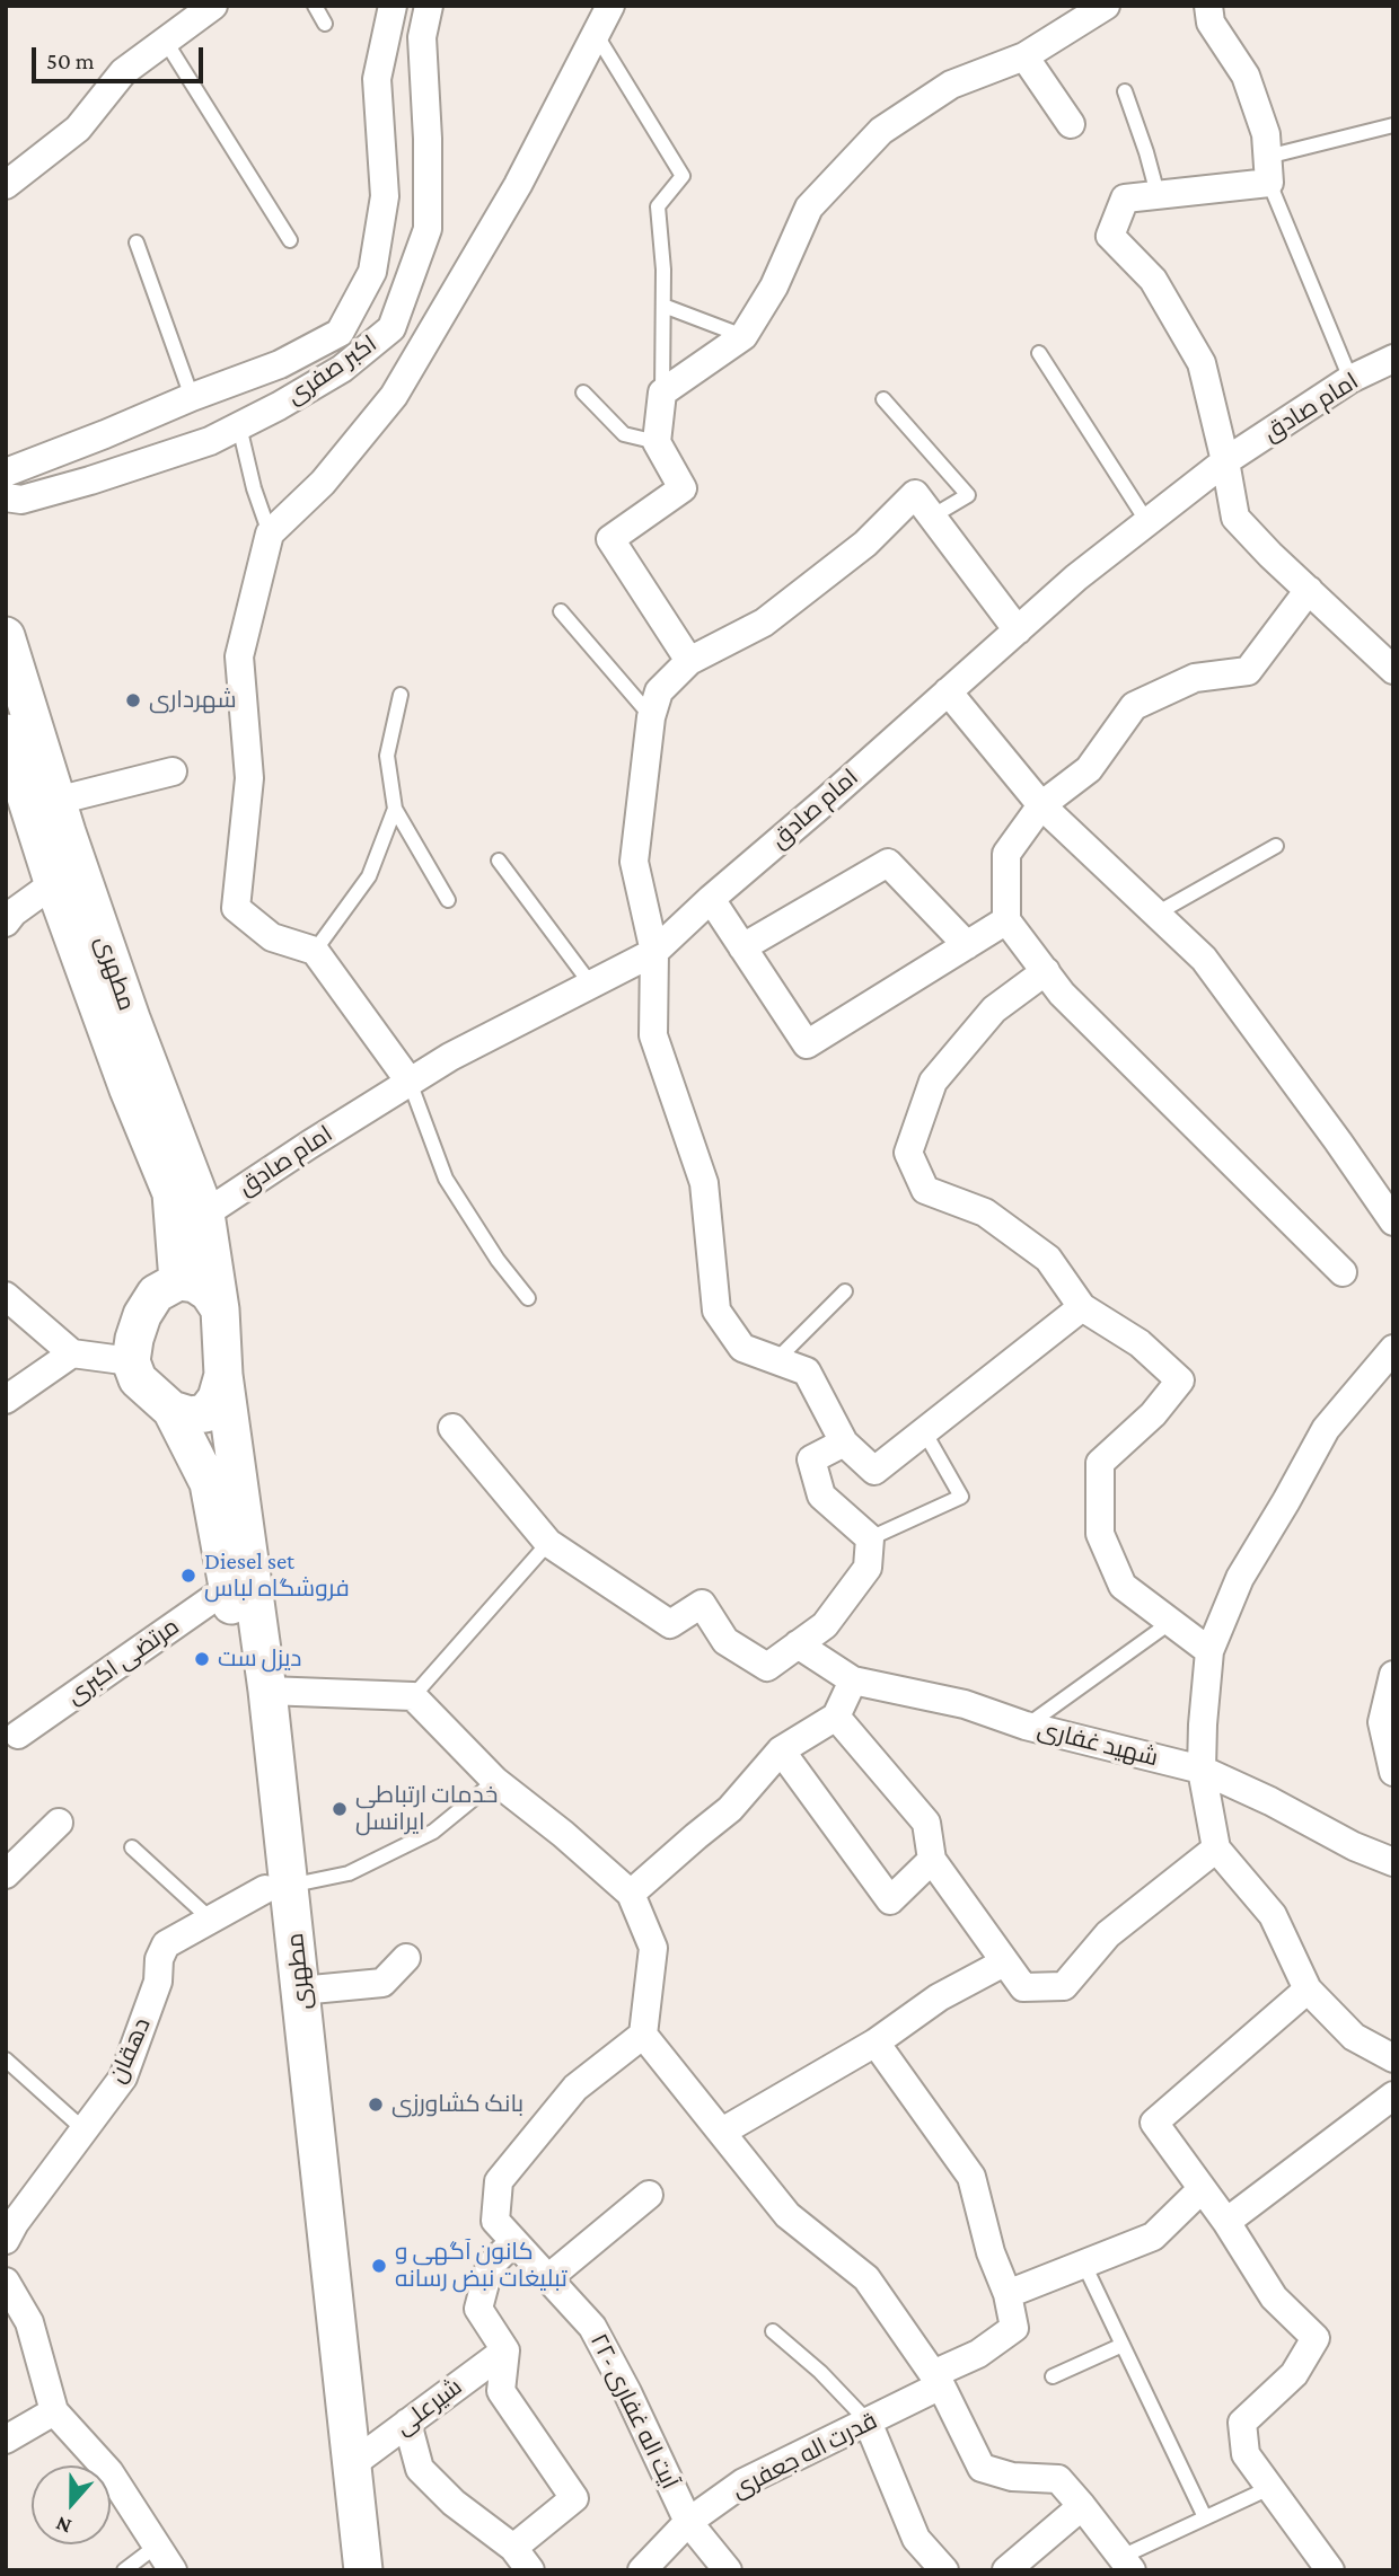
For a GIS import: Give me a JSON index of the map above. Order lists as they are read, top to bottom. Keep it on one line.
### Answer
{"streets":{"main road":["مطهری"],"street":["اکبر صفری","امام صادق","مرتضی اکبری","شهید غفاری","دهقان","شیرعلی","۲۲- آیت اله غفاری","قدرت اله جعفری"]},"crossings":[["امام صادق","مطهری"],["مطهری","مرتضی اکبری"],["مطهری","دهقان"],["مطهری","شیرعلی"],["۲۲- آیت اله غفاری","قدرت اله جعفری"]],"places":["شهرداری","Diesel set فروشگاه لباس","دیزل ست","خدمات ارتباطی ایرانسل","بانک کشاورزی","کانون آگهی و تبلیغات نبض رسانه"],"scale_bar":"50 m","north":"bottom"}
